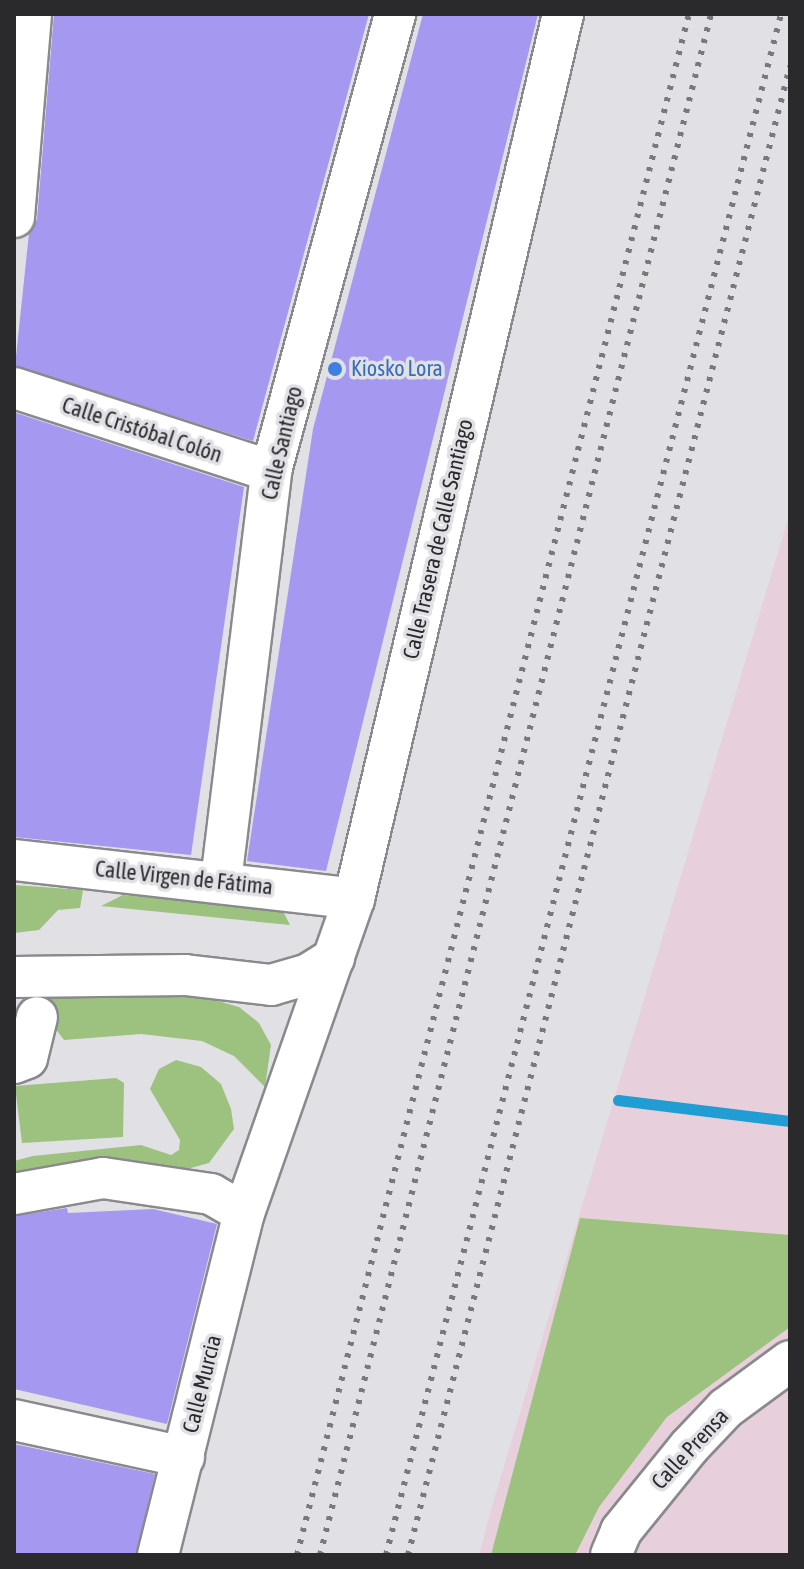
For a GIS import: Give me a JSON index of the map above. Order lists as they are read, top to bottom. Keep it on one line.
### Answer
{"streets":{"street":["Calle Cristóbal Colón","Calle Santiago","Calle Trasera de Calle Santiago","Calle Virgen de Fátima","Calle Murcia","Calle Prensa"]},"crossings":[["Calle Cristóbal Colón","Calle Santiago"],["Calle Santiago","Calle Virgen de Fátima"],["Calle Trasera de Calle Santiago","Calle Virgen de Fátima"],["Calle Trasera de Calle Santiago","Calle Murcia"]],"places":["Kiosko Lora"]}
